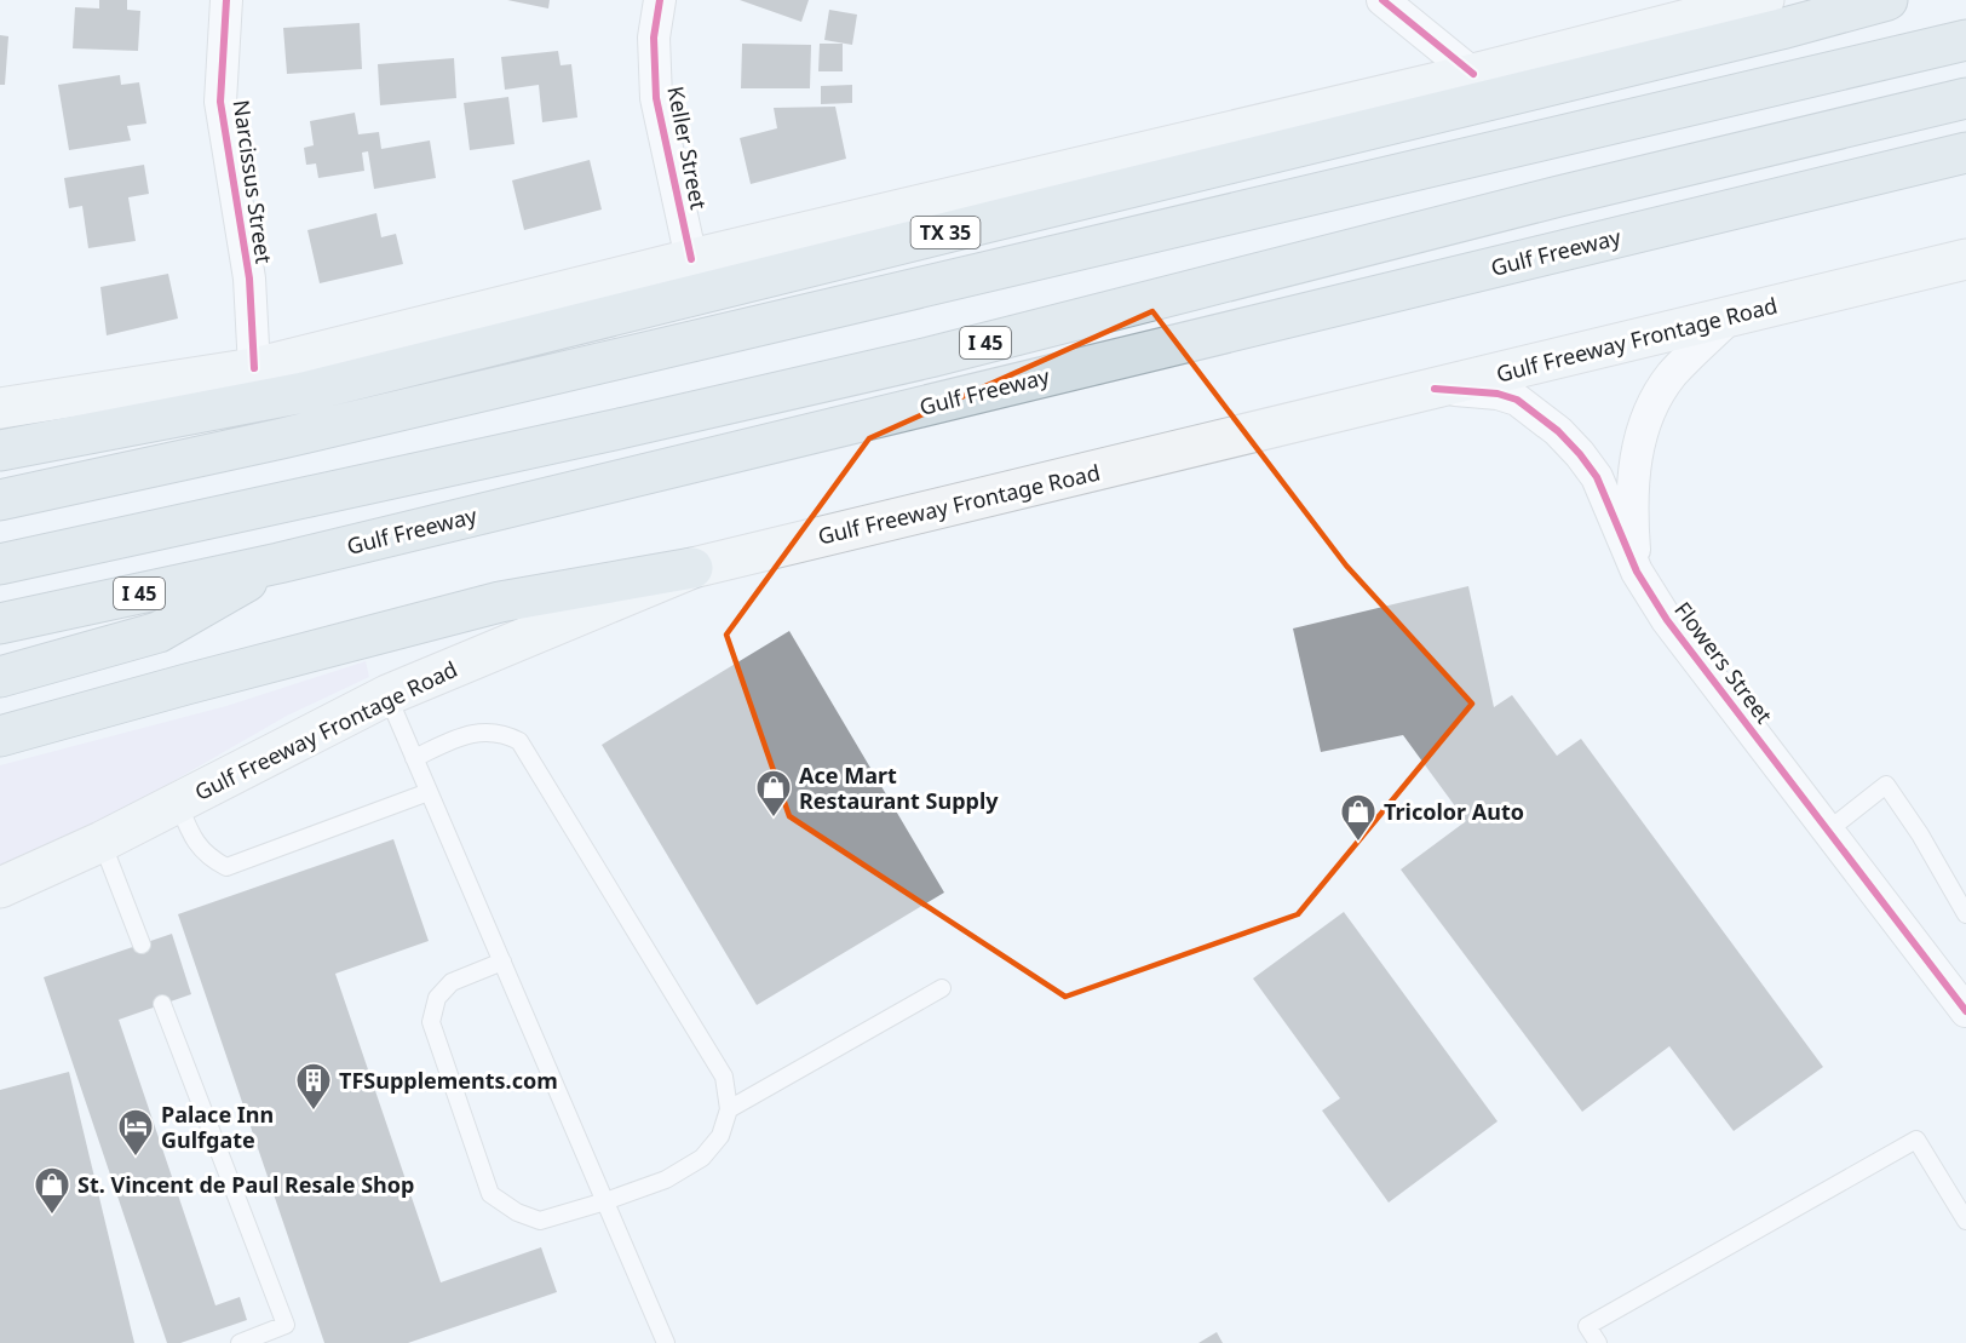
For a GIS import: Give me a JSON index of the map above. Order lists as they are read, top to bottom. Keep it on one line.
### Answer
{"streets":{"highway":["TX 35","Gulf Freeway","I 45"],"main road":["Gulf Freeway Frontage Road"],"street":["Keller Street","Narcissus Street","Flowers Street"]},"crossings":[["Gulf Freeway Frontage Road","Flowers Street"]],"places":{"shop":["Ace Mart Restaurant Supply","Tricolor Auto","St. Vincent de Paul Resale Shop"],"building":["TFSupplements.com"],"hotel":["Palace Inn Gulfgate"]}}
